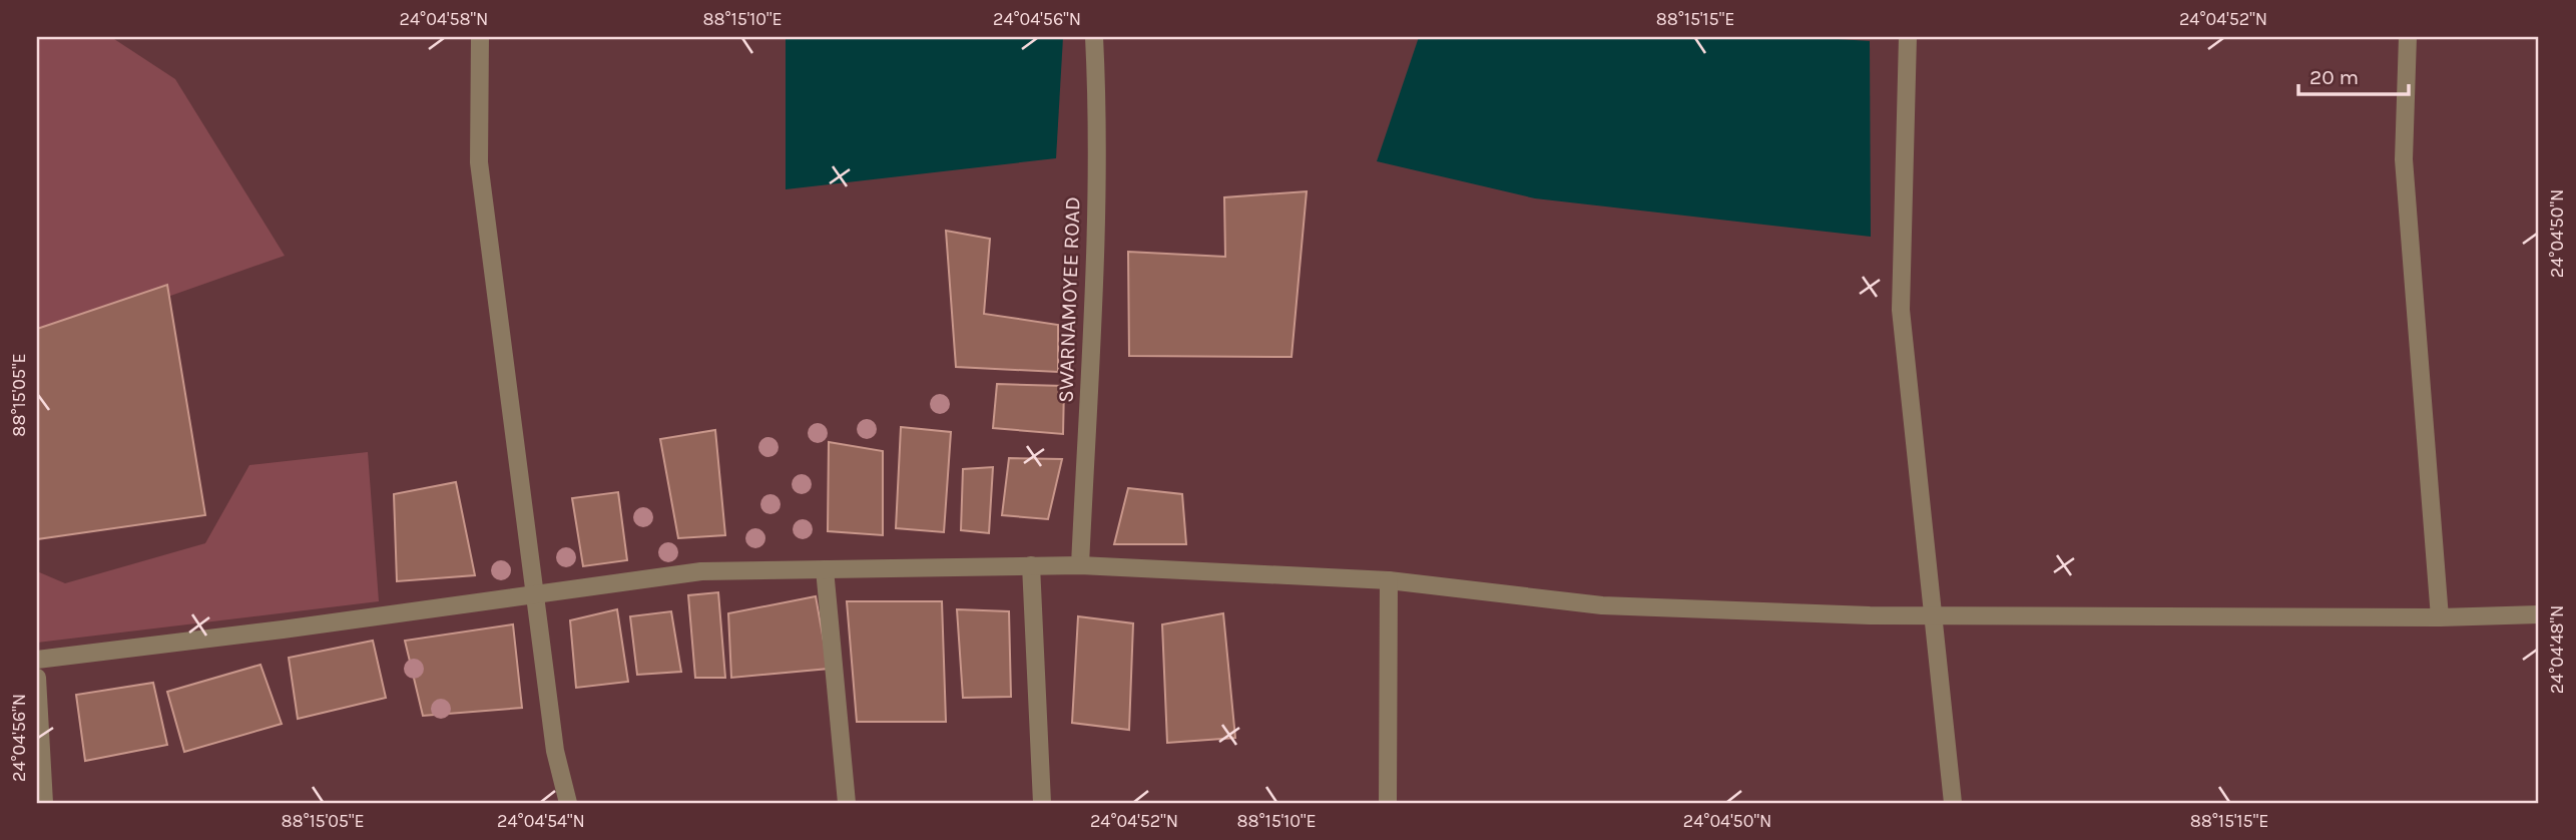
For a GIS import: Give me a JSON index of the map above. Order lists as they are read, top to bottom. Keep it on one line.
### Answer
{"streets":{"street":["SWARNAMOYEE ROAD"]},"scale_bar":"20 m","coordinates":["24°04'58\"N","88°15'10\"E","24°04'56\"N","88°15'15\"E","24°04'52\"N","24°04'50\"N","88°15'05\"E","24°04'48\"N","24°04'54\"N"]}
